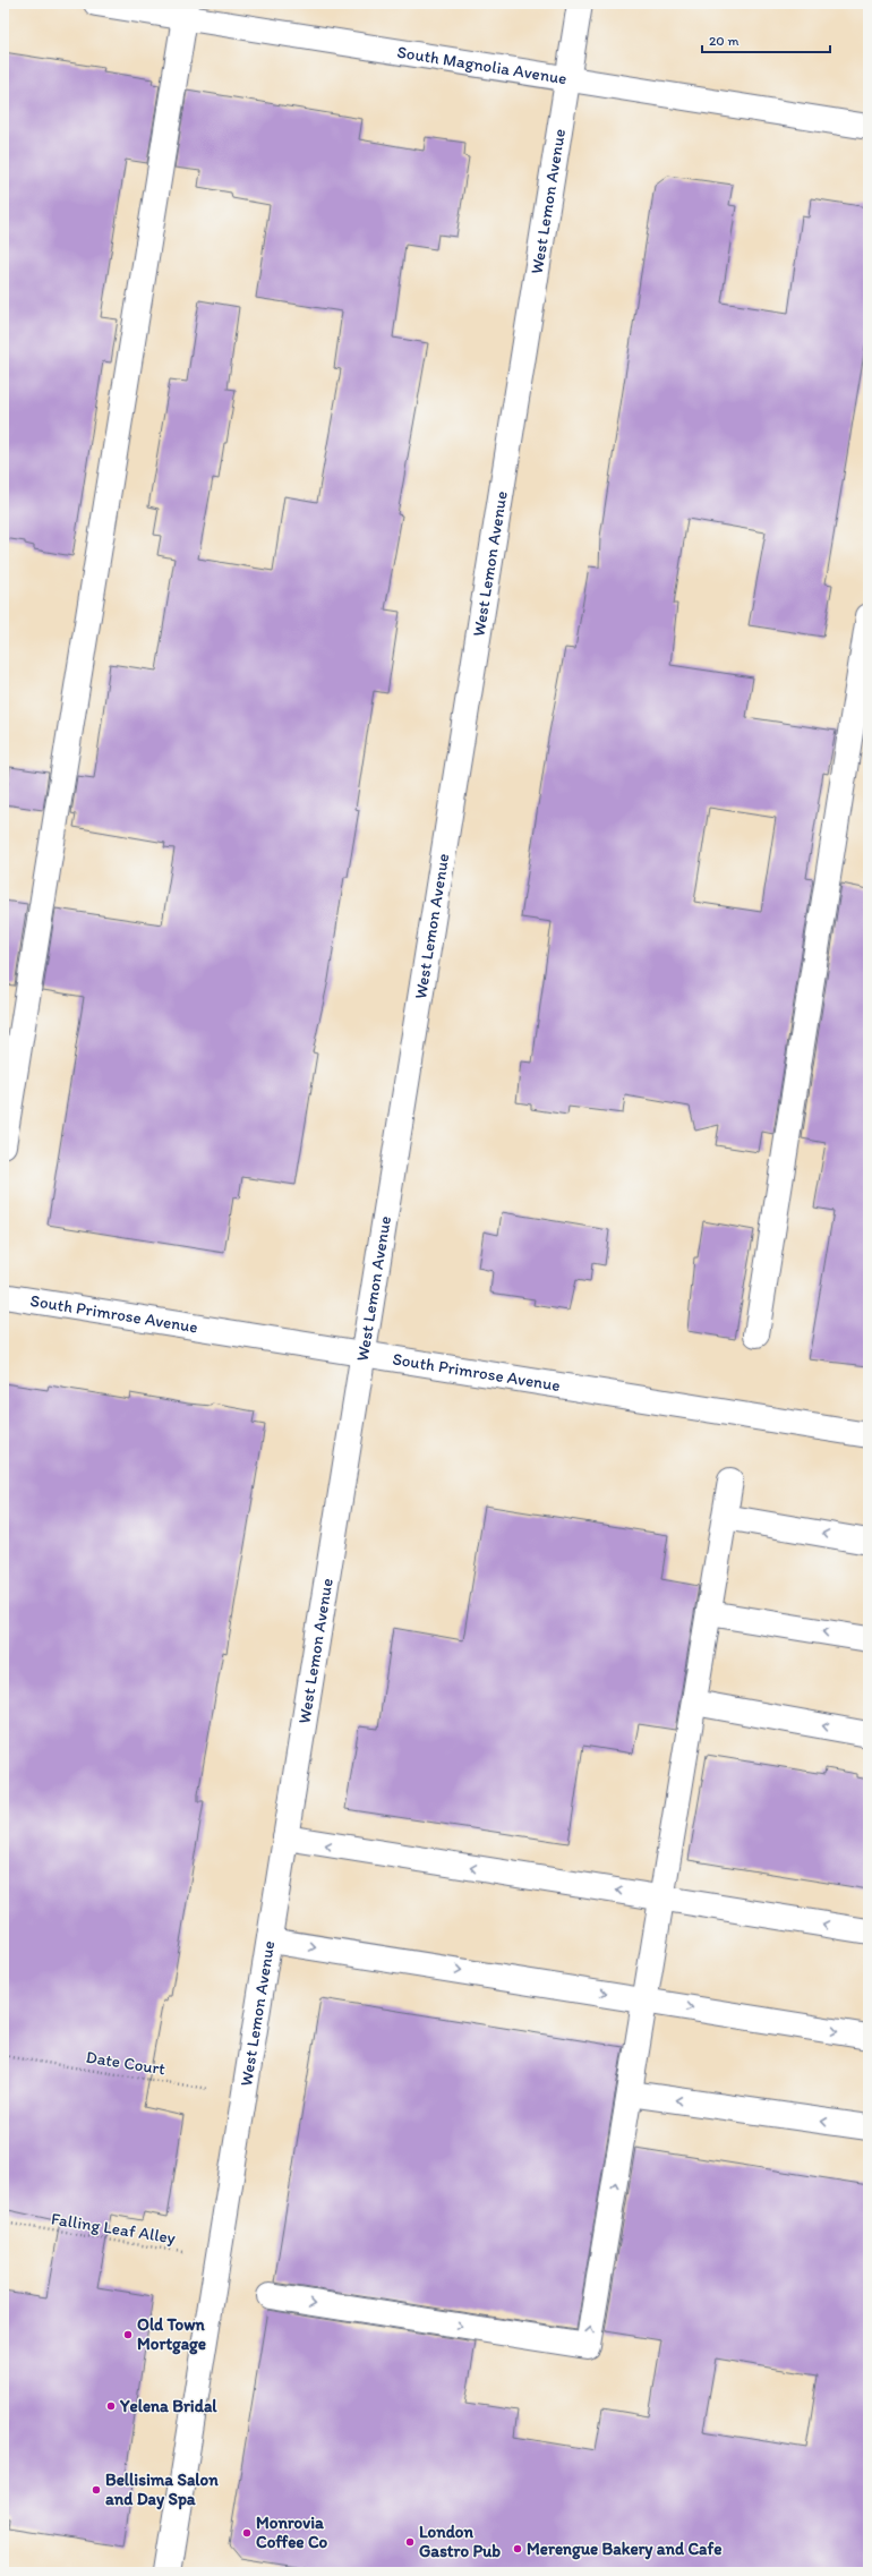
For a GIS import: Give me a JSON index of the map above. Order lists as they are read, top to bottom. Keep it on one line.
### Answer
{"streets":{"street":["South Magnolia Avenue","West Lemon Avenue","South Primrose Avenue"],"path":["Date Court","Falling Leaf Alley"]},"crossings":[["South Magnolia Avenue","West Lemon Avenue"],["West Lemon Avenue","South Primrose Avenue"],["West Lemon Avenue","Date Court"],["West Lemon Avenue","Falling Leaf Alley"]],"places":["Old Town Mortgage","Yelena Bridal","Bellisima Salon and Day Spa","Monrovia Coffee Co","London Gastro Pub","Merengue Bakery and Cafe"],"scale_bar":"20 m"}
